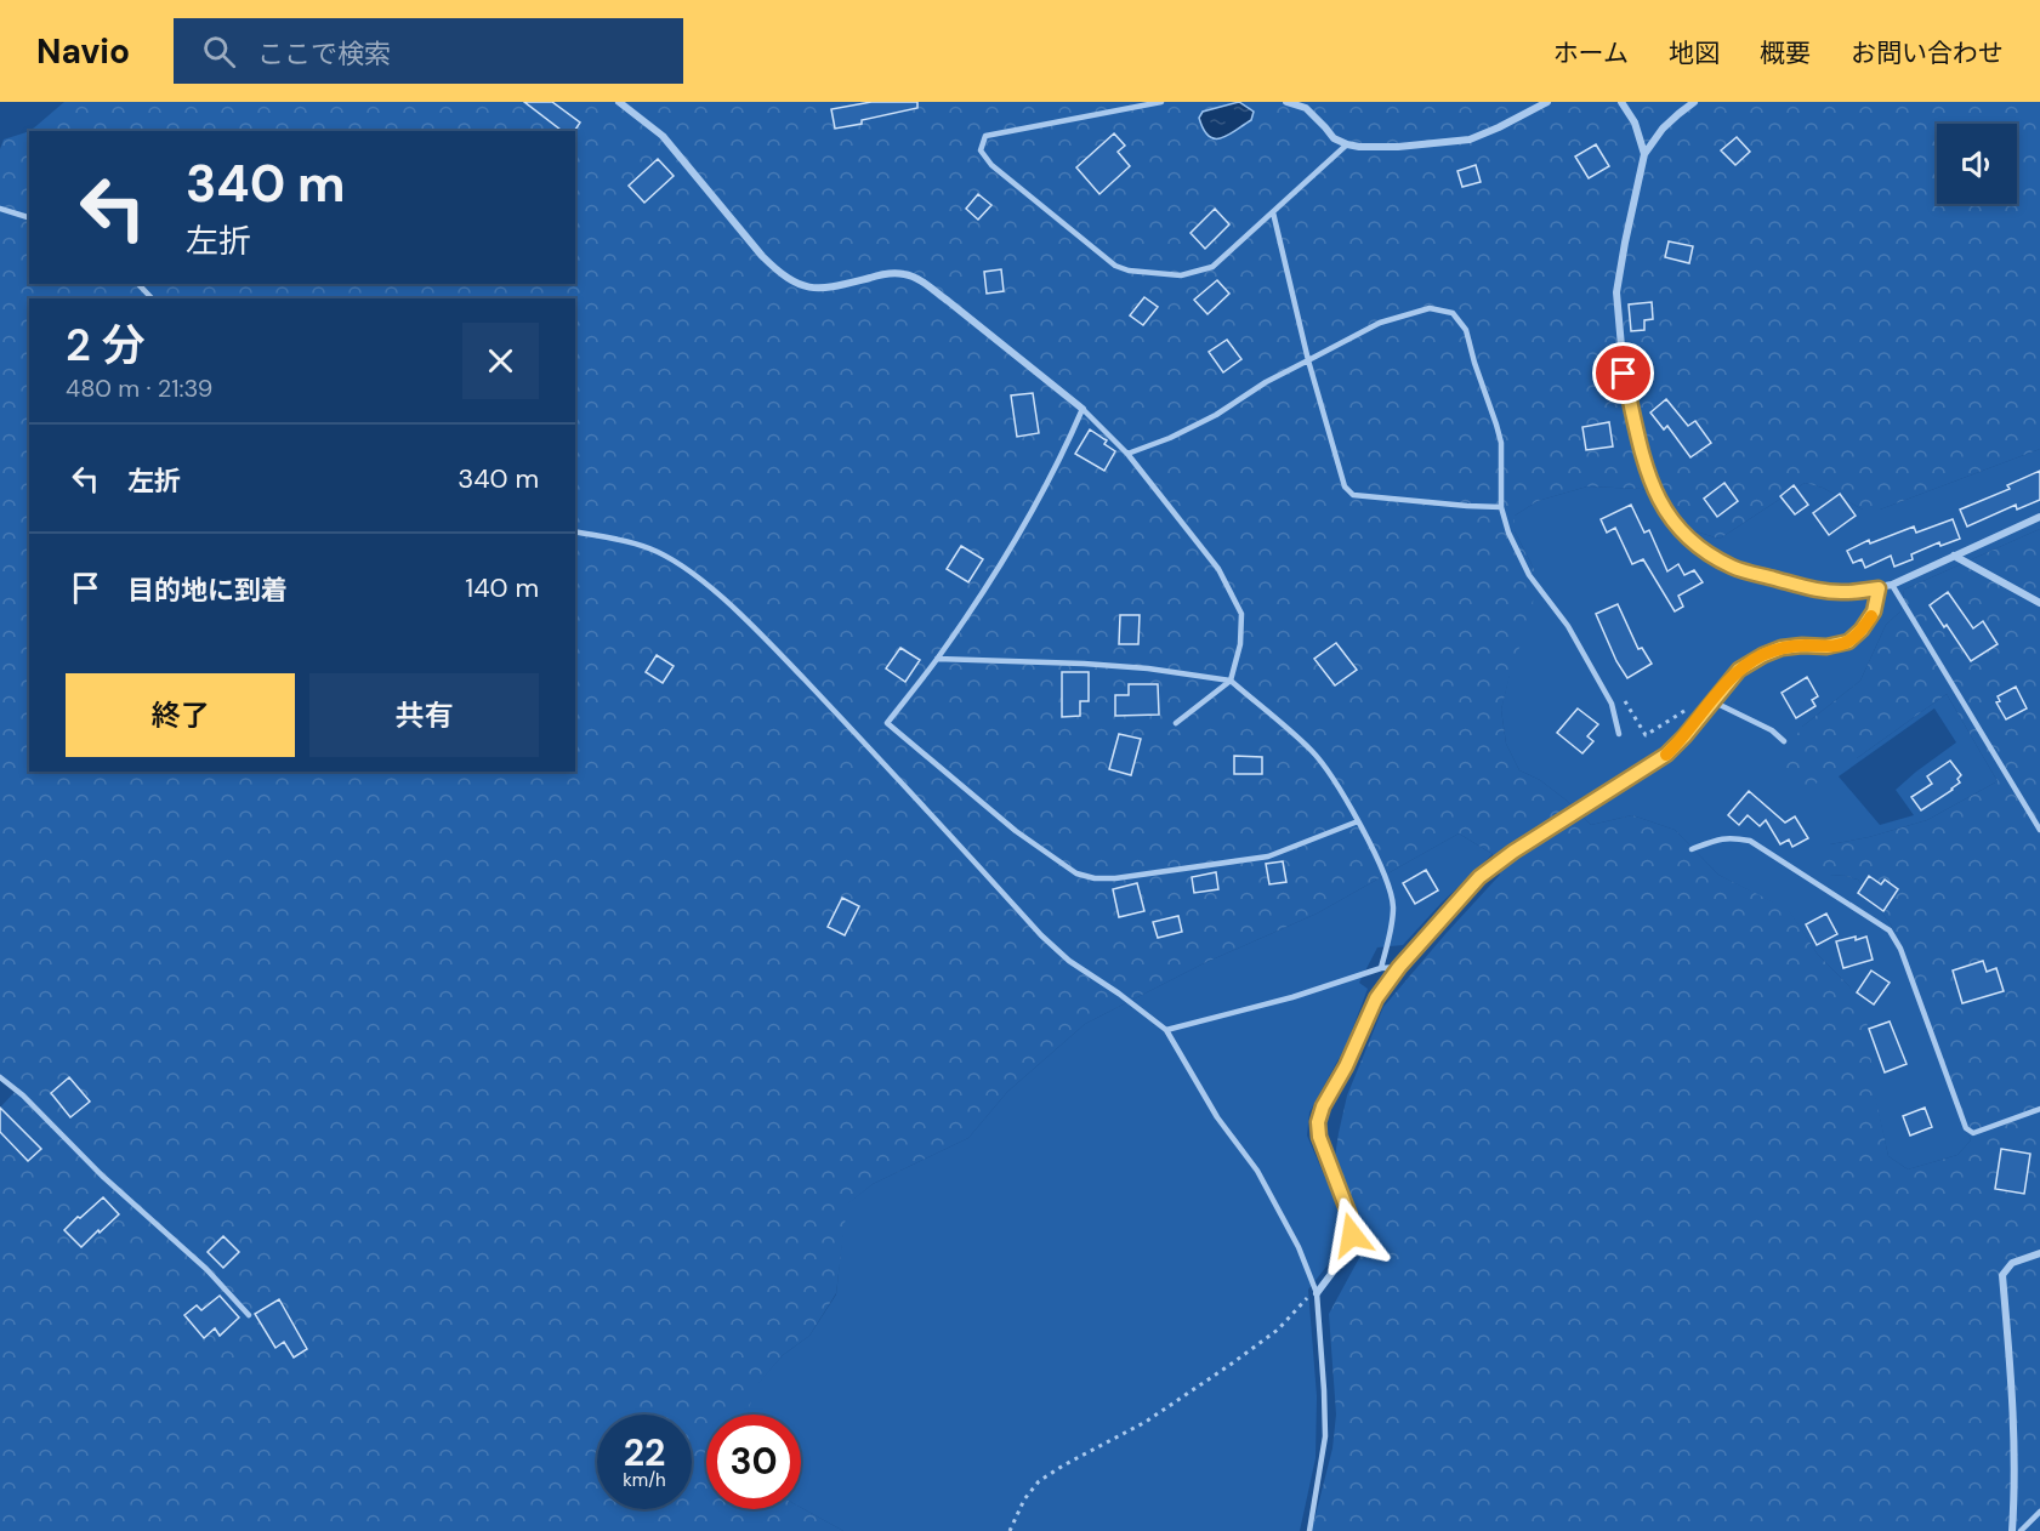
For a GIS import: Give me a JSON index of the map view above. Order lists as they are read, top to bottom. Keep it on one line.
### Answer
{"page":{"header":"Navio","search":"ここで検索","nav":["ホーム","地図","概要","お問い合わせ"],"turn":["340 m","左折"],"heading":["2 分","480 m · 21:39"],"list":[{"name":"左折","value":"340 m"},{"name":"目的地に到着","value":"140 m"}],"buttons":["終了","共有"],"speed":"22 km/h","limit":"30"}}
